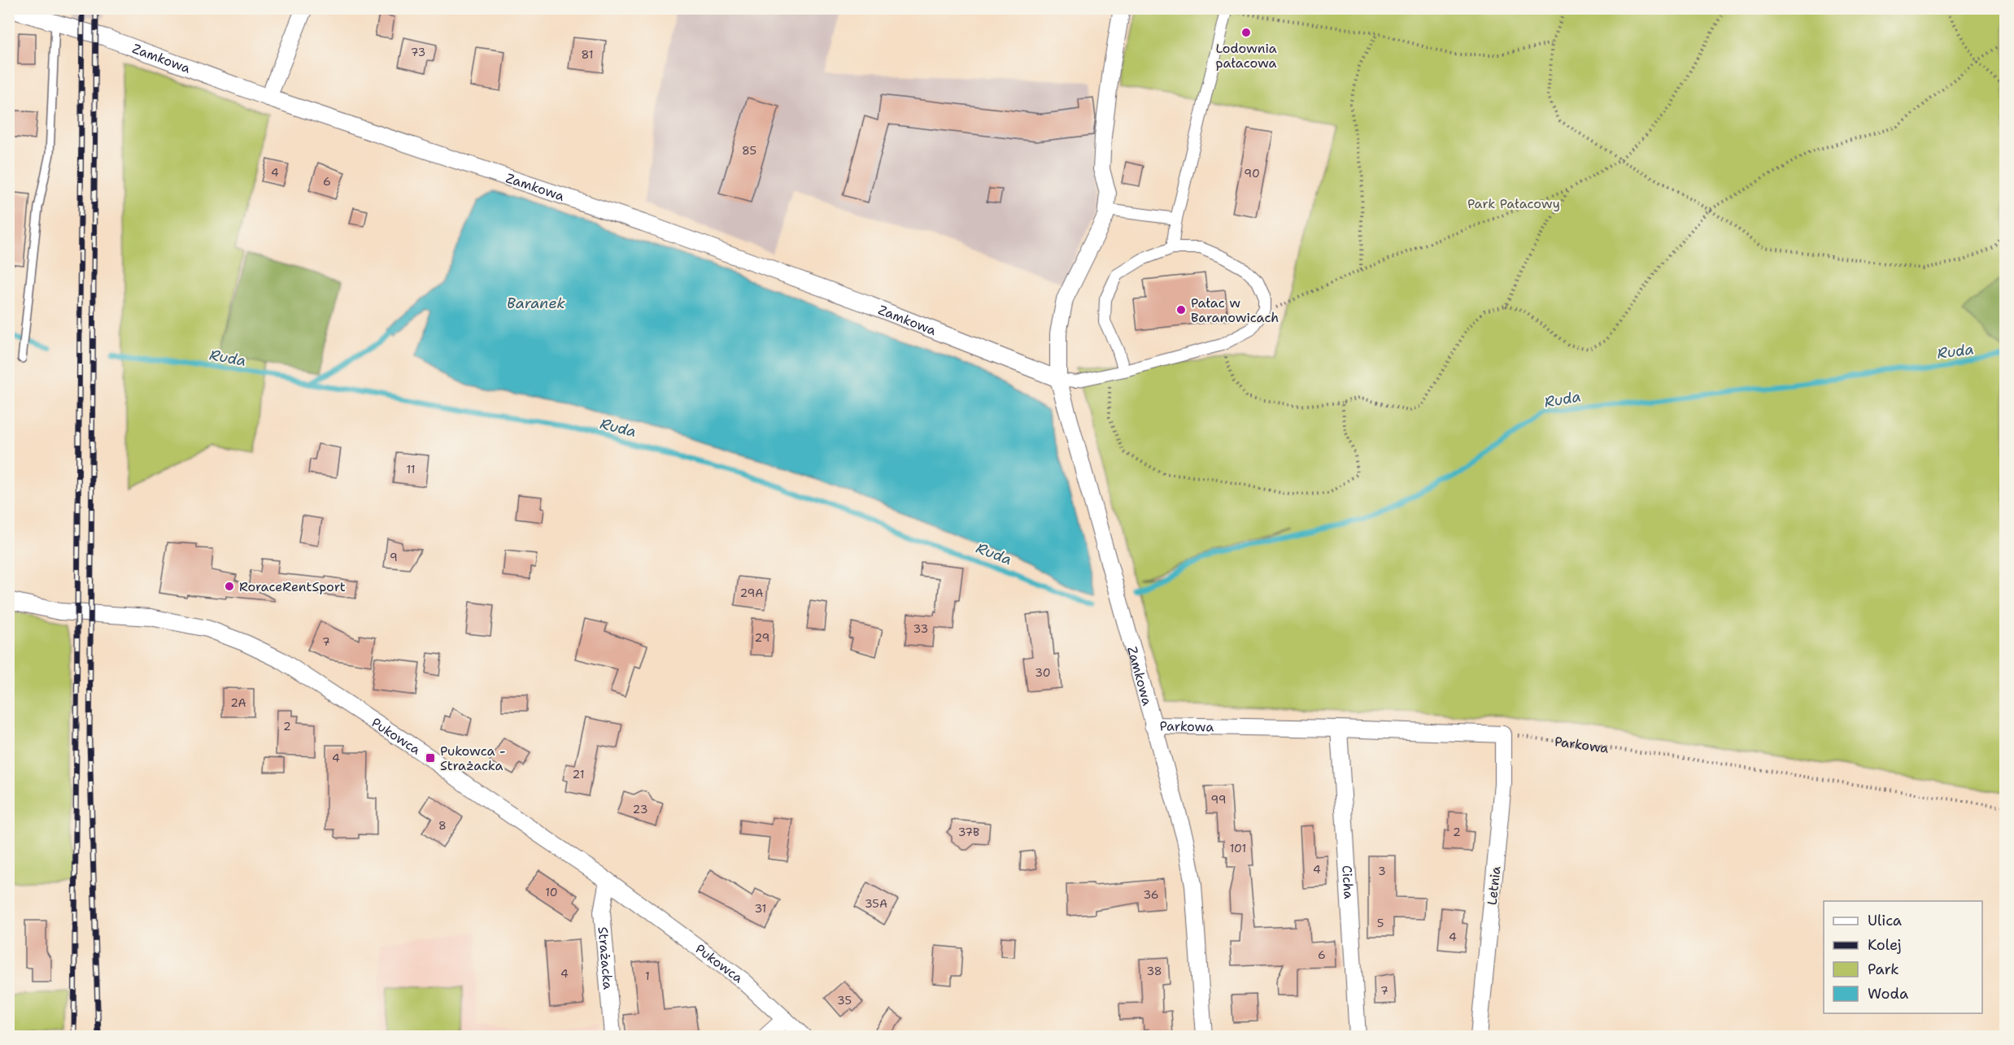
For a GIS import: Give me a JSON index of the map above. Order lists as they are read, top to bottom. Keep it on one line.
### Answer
{"streets":{"street":["Zamkowa","Parkowa","Pukowca","Cicha","Letnia","Strażacka"]},"crossings":[["Zamkowa","Parkowa"],["Parkowa","Cicha"],["Parkowa","Letnia"],["Pukowca","Strażacka"]],"water":["Baranek","Ruda"],"parks":["Park Pałacowy"],"places":{"other":["Lodownia pałacowa","Pałac w Baranowicach","RoraceRentSport"],"transit":["Pukowca - Strażacka"]},"house_numbers":["73","81","85","4","90","6","11","9","29A","33","29","7","30","2A","2","4","21","99","23","8","37B","2","101","4","3","10","36","35A","31","5","4","6","38","4","1","7","35"],"legend":["Ulica","Kolej","Park","Woda"]}
